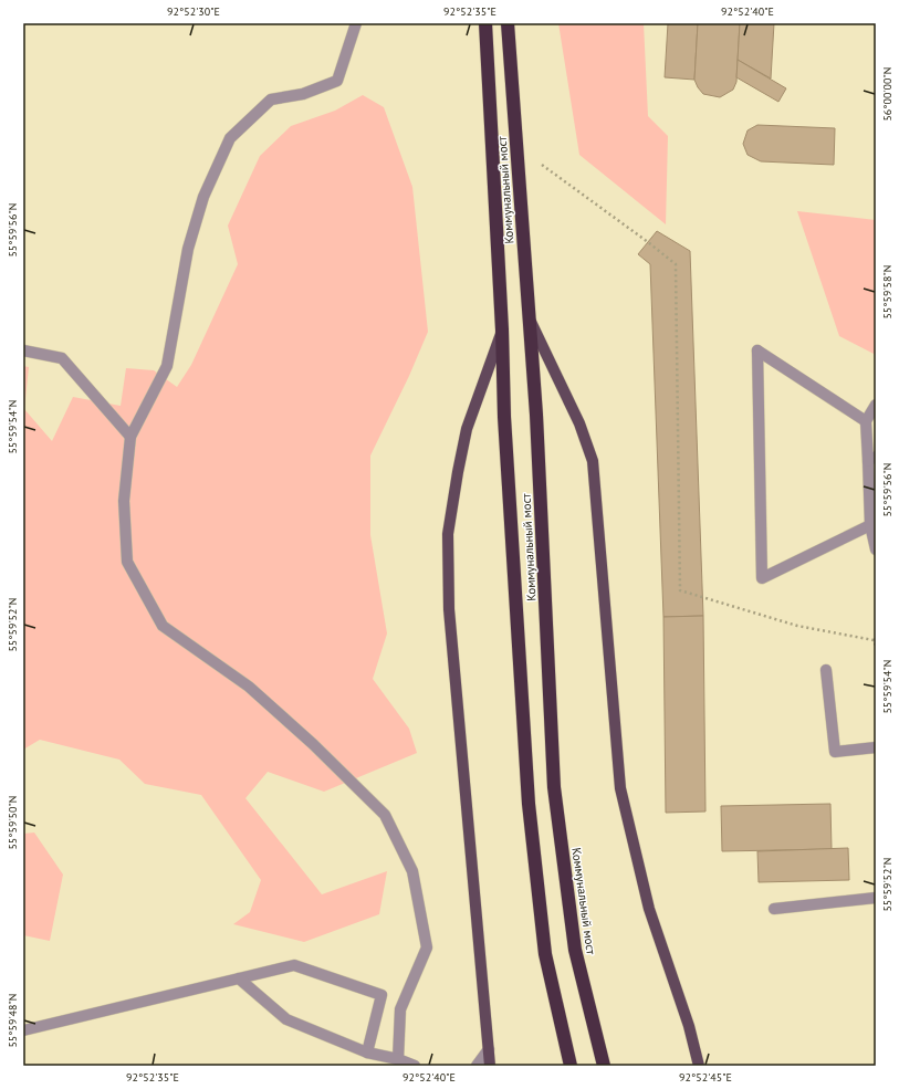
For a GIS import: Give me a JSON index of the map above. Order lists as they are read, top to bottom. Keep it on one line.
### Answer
{"streets":{"highway":["Коммунальный мост"]},"coordinates":["92°52'30\"E","92°52'35\"E","92°52'40\"E","56°00'00\"N","55°59'56\"N","55°59'58\"N","55°59'54\"N","55°59'52\"N","55°59'50\"N","55°59'48\"N","92°52'45\"E"]}
